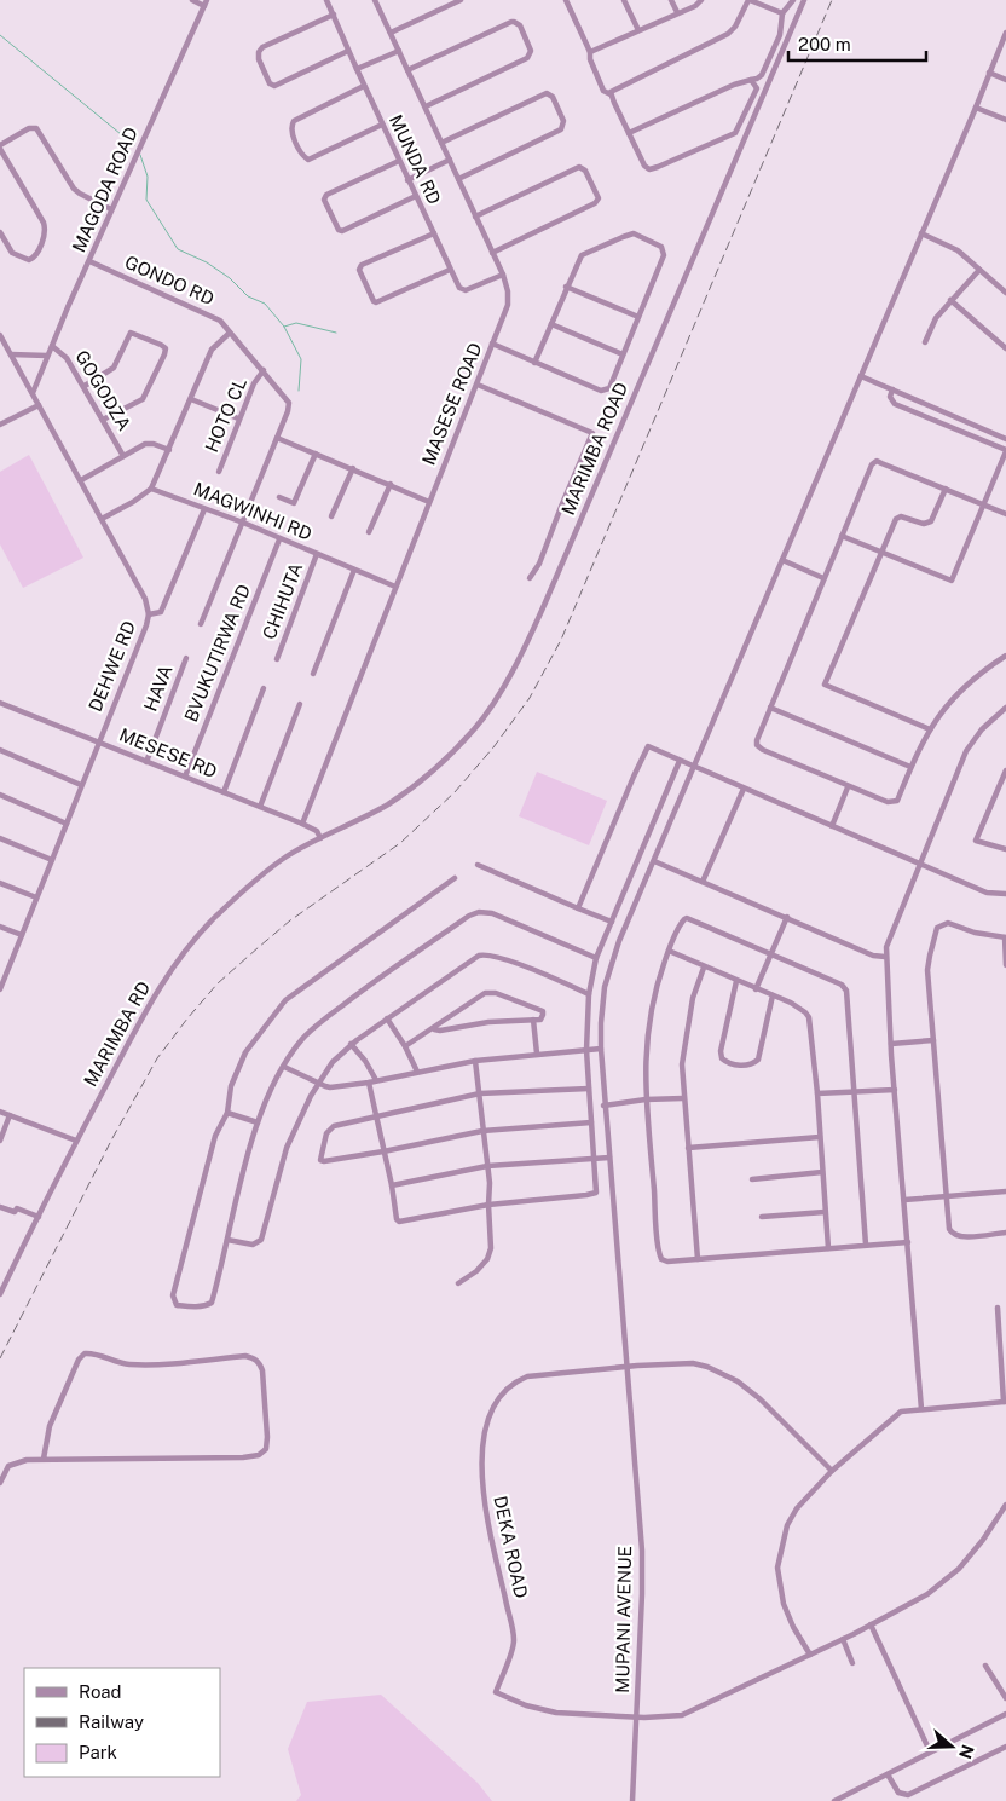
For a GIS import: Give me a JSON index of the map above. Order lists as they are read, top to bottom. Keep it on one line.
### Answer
{"streets":{"street":["MUNDA RD","MAGODA ROAD","GONDO RD","GOGODZA","MASESE ROAD","HOTO CL","MARIMBA ROAD","MAGWINHI RD","CHIHUTA","BVUKUTIRWA RD","DEHWE RD","HAVA","MESESE RD","MARIMBA RD","DEKA ROAD","MUPANI AVENUE"]},"crossings":[["MUNDA RD","MASESE ROAD"],["MAGODA ROAD","GONDO RD"],["MAGODA ROAD","GOGODZA"],["MAGODA ROAD","DEHWE RD"],["GONDO RD","HOTO CL"],["GONDO RD","MAGWINHI RD"],["MASESE ROAD","MAGWINHI RD"],["MASESE ROAD","MESESE RD"],["MARIMBA ROAD","MESESE RD"],["MARIMBA ROAD","MARIMBA RD"],["MAGWINHI RD","CHIHUTA"],["MAGWINHI RD","BVUKUTIRWA RD"],["BVUKUTIRWA RD","MESESE RD"],["DEHWE RD","MESESE RD"],["HAVA","MESESE RD"],["MESESE RD","MARIMBA RD"],["DEKA ROAD","MUPANI AVENUE"]],"legend":["Road","Railway","Park"],"scale_bar":"200 m","north":"right"}
